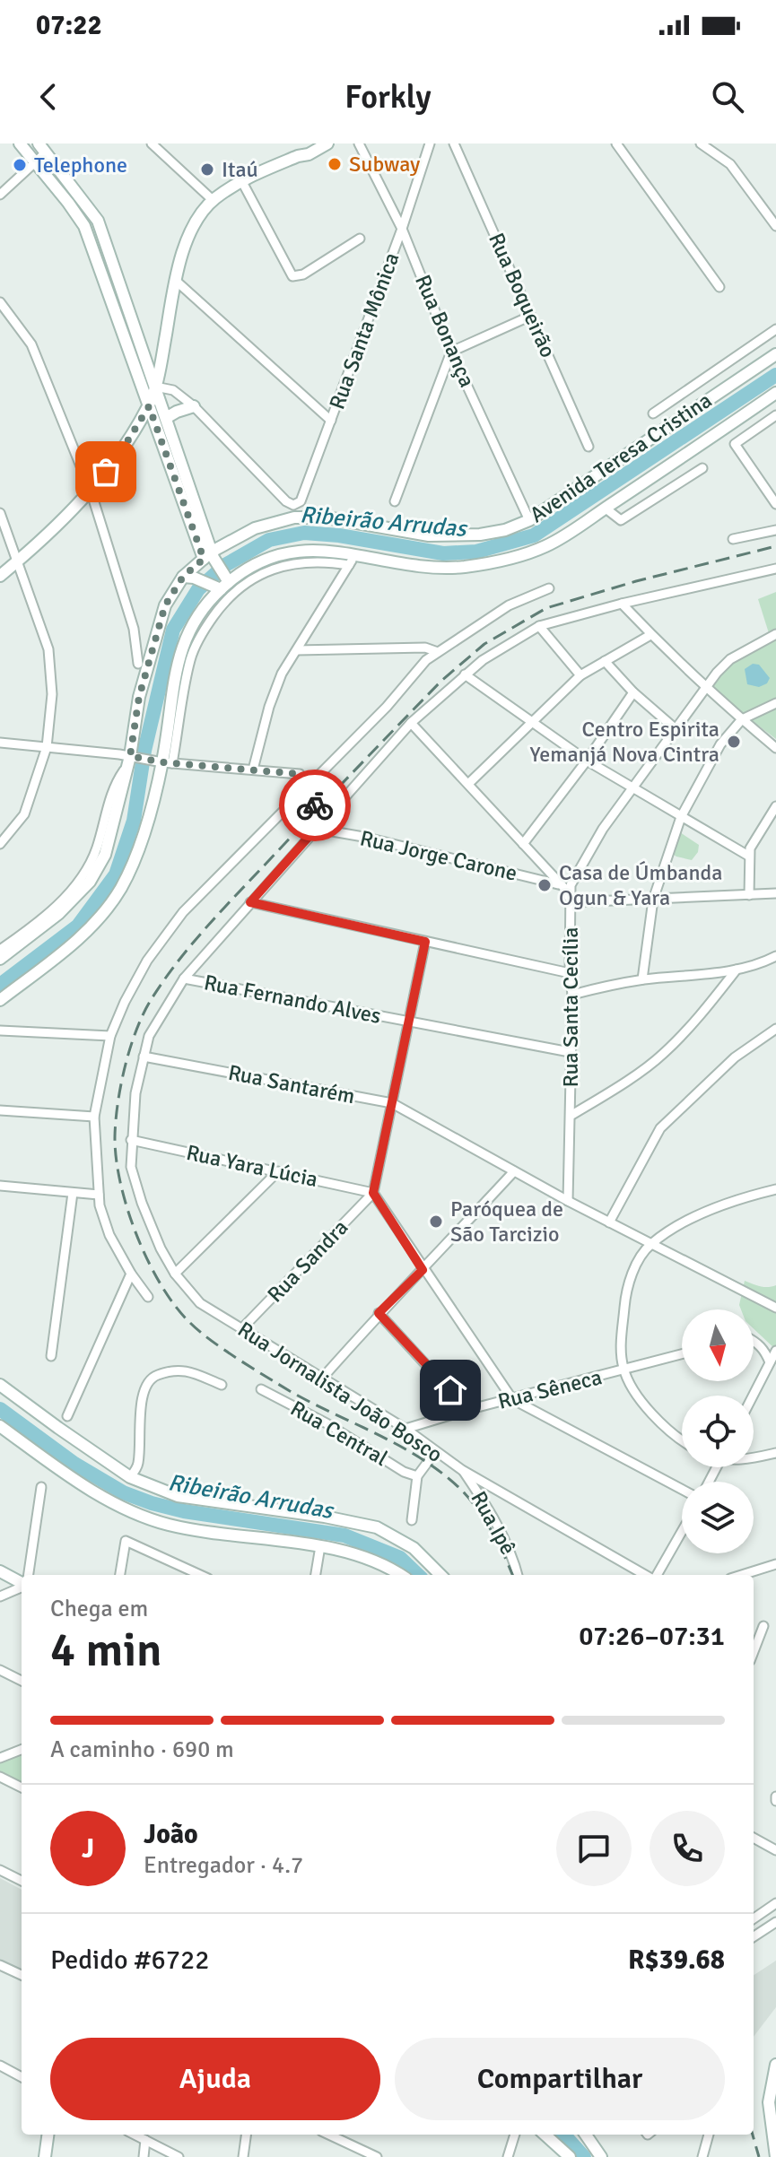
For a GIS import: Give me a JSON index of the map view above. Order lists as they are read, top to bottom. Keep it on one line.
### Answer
{"streets":{"main road":["Avenida Teresa Cristina"],"street":["Rua Boqueirão","Rua Santa Mônica","Rua Bonança","Rua Jorge Carone","Rua Fernando Alves","Rua Santa Cecília","Rua Santarém","Rua Yara Lúcia","Rua Sandra","Rua Sêneca","Rua Jornalista João Bosco","Rua Central","Rua Ipê"]},"crossings":[["Rua Santa Mônica","Rua Bonança"],["Rua Bonança","Avenida Teresa Cristina"],["Rua Jorge Carone","Rua Jornalista João Bosco"],["Rua Fernando Alves","Rua Santa Cecília"],["Rua Fernando Alves","Rua Jornalista João Bosco"],["Rua Santa Cecília","Rua Santarém"],["Rua Santarém","Rua Jornalista João Bosco"],["Rua Yara Lúcia","Rua Sandra"],["Rua Yara Lúcia","Rua Jornalista João Bosco"],["Rua Sandra","Rua Jornalista João Bosco"],["Rua Sêneca","Rua Jornalista João Bosco"],["Rua Jornalista João Bosco","Rua Ipê"]],"water":["Ribeirão Arrudas"],"places":["Subway","Telephone","Itaú","Centro Espirita Yemanjá Nova Cintra","Casa de Úmbanda Ogun & Yara","Paróquea de São Tarcizio"],"north":"bottom","page":{"status":"07:22","header":"Forkly","heading":["4 min","Chega em","07:26–07:31"],"panel":["João","Entregador · 4.7","Pedido #6722","R$39.68"],"bar":"A caminho · 690 m","round":"J","buttons":["Ajuda","Compartilhar"]}}
